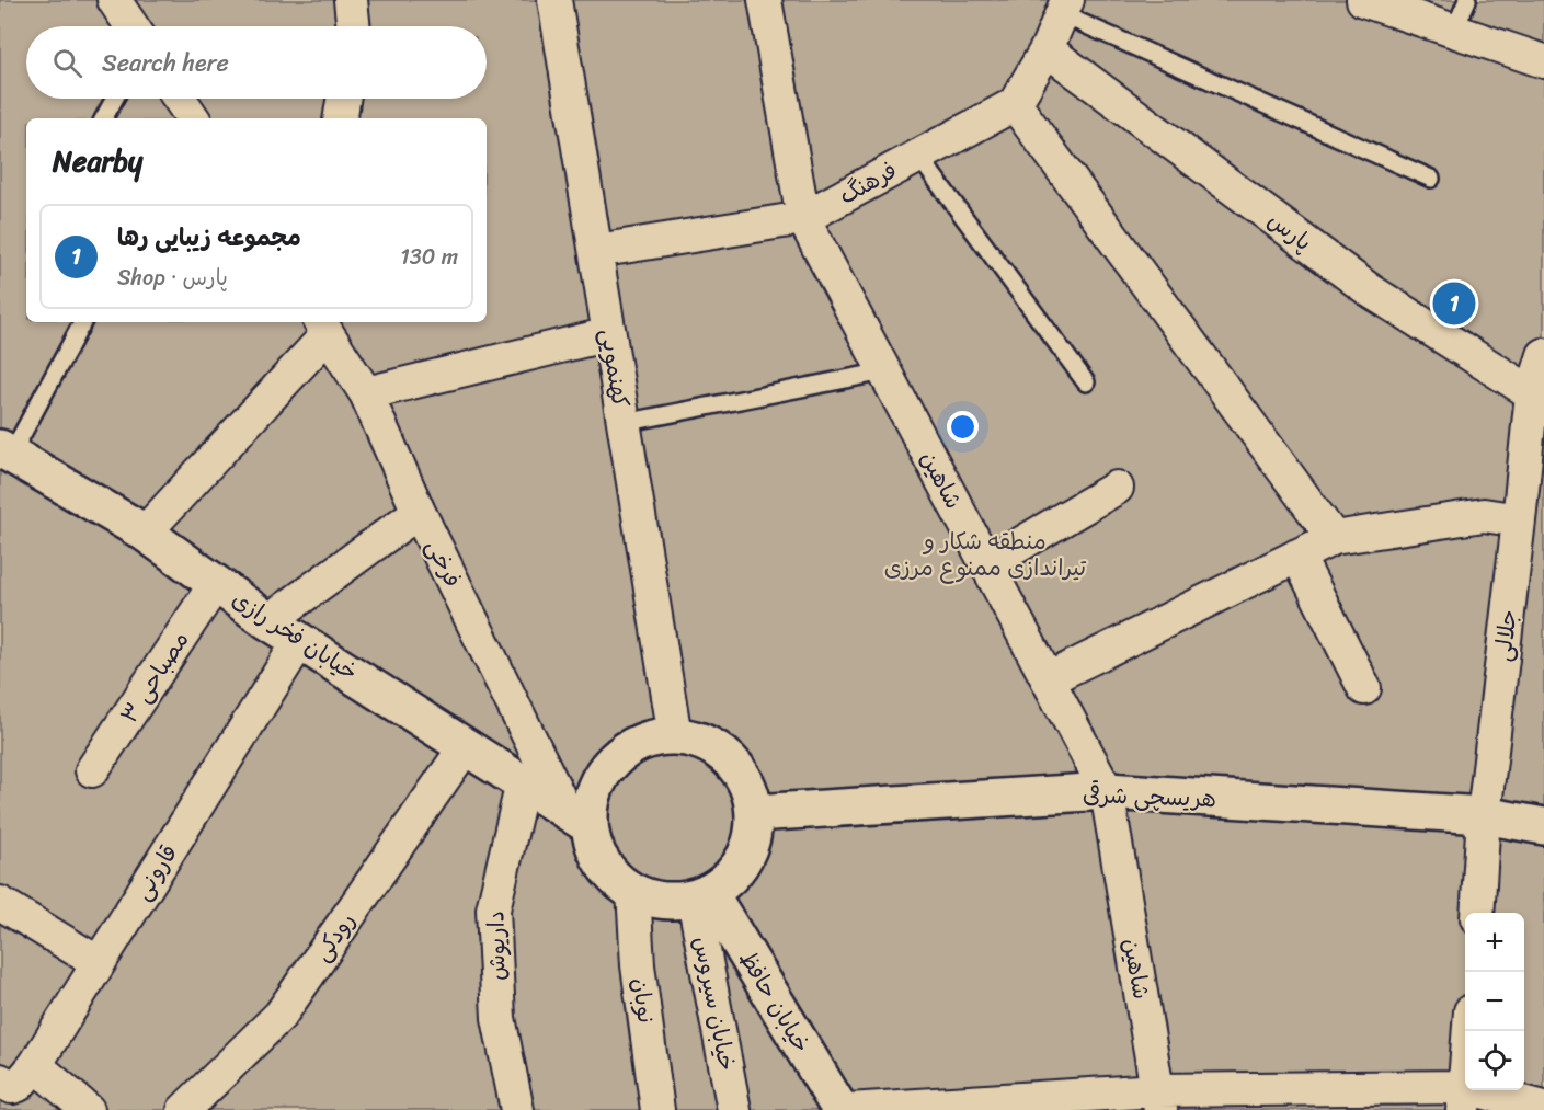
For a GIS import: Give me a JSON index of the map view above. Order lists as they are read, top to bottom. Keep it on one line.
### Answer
{"streets":{"main road":["خیابان فخر رازی","هریسچی شرقی","خیابان حافظ"],"street":["فرهنگ","پارس","کهنمویی","شاهین","فرخی","جلالی","مصباحی ۳","قارونی","رودکی","داریوش","نوبان","خیابان سیروس"]},"crossings":[["فرهنگ","کهنمویی"],["فرهنگ","شاهین"],["پارس","جلالی"],["کهنمویی","فرخی"],["کهنمویی","خیابان فخر رازی"],["کهنمویی","هریسچی شرقی"],["کهنمویی","نوبان"],["کهنمویی","خیابان حافظ"],["کهنمویی","خیابان سیروس"],["شاهین","هریسچی شرقی"],["فرخی","خیابان فخر رازی"],["فرخی","هریسچی شرقی"],["فرخی","نوبان"],["فرخی","خیابان حافظ"],["فرخی","خیابان سیروس"],["خیابان فخر رازی","مصباحی ۳"],["خیابان فخر رازی","هریسچی شرقی"],["خیابان فخر رازی","قارونی"],["خیابان فخر رازی","رودکی"],["خیابان فخر رازی","داریوش"],["خیابان فخر رازی","نوبان"],["خیابان فخر رازی","خیابان حافظ"],["خیابان فخر رازی","خیابان سیروس"],["جلالی","هریسچی شرقی"],["هریسچی شرقی","نوبان"],["هریسچی شرقی","خیابان حافظ"],["هریسچی شرقی","خیابان سیروس"],["نوبان","خیابان حافظ"],["نوبان","خیابان سیروس"],["خیابان حافظ","خیابان سیروس"]],"parks":["منطقه شکار و تیراندازی ممنوع مرزی"],"page":{"search":"Search here","heading":"Nearby","list":[{"mark":"1","name":"مجموعه زیبایی رها","note":"Shop · پارس","value":"130 m"}],"pins":"1","map_buttons":["+","−"]}}
